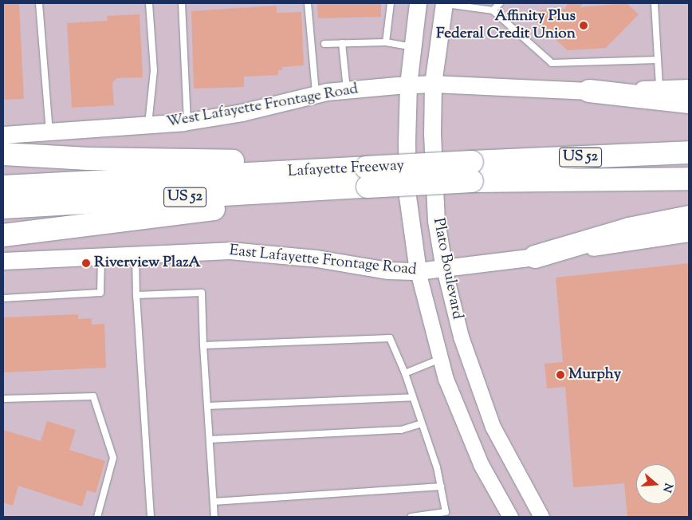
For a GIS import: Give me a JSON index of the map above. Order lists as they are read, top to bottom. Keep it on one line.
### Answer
{"streets":{"highway":["US 52","Lafayette Freeway"],"main road":["West Lafayette Frontage Road","East Lafayette Frontage Road","Plato Boulevard"]},"crossings":[["West Lafayette Frontage Road","Plato Boulevard"],["East Lafayette Frontage Road","Plato Boulevard"]],"places":["Affinity Plus Federal Credit Union","Riverview PlazA","Murphy"],"north":"right"}
